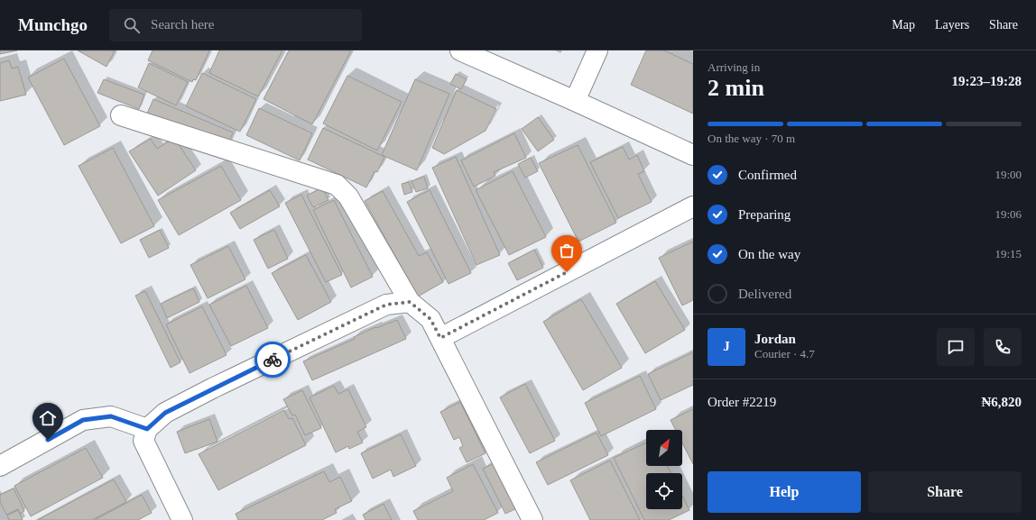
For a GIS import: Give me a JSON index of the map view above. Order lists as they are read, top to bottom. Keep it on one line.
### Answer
{"north":"top right","page":{"header":"Munchgo","search":"Search here","nav":["Map","Layers","Share"],"heading":["2 min","Arriving in","19:23–19:28"],"panel":["Jordan","Courier · 4.7","Order #2219","₦6,820"],"bar":"On the way · 70 m","list":[["Confirmed","19:00"],["Preparing","19:06"],["On the way","19:15"],"Delivered"],"round":"J","buttons":["Help","Share"]}}
